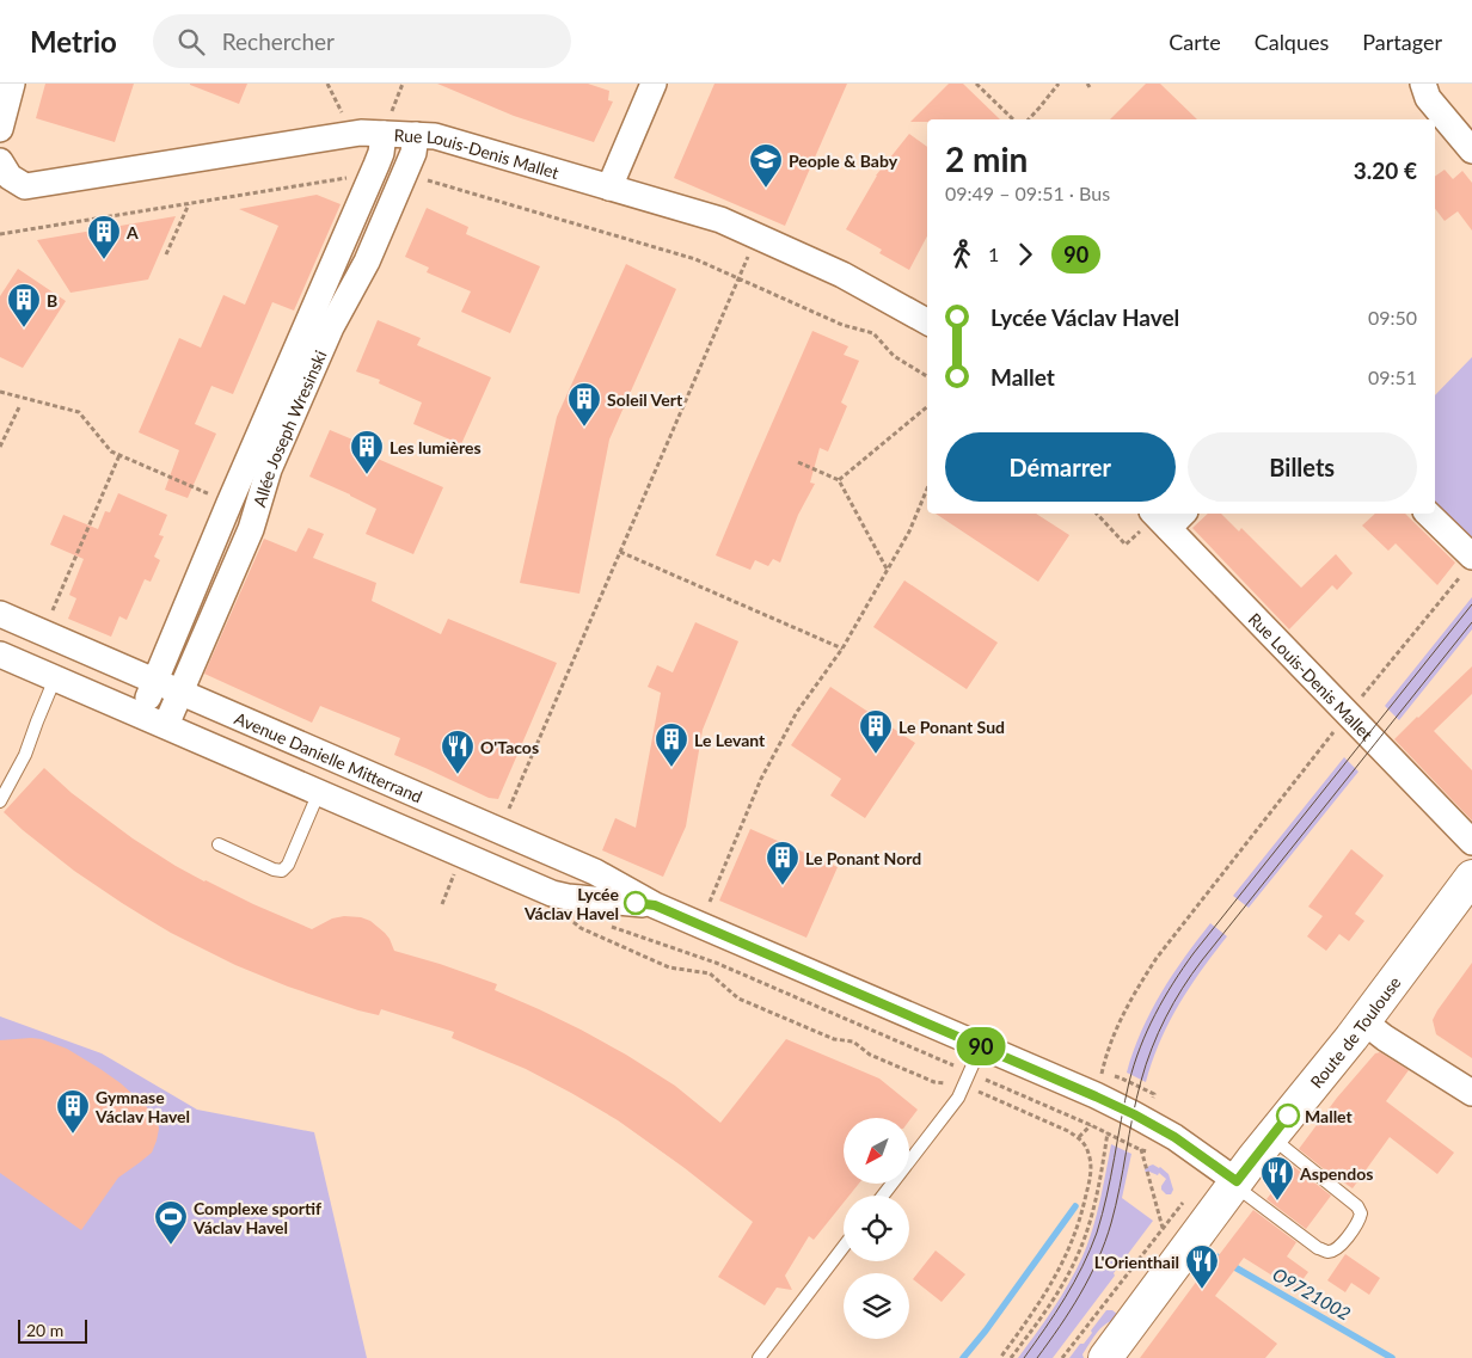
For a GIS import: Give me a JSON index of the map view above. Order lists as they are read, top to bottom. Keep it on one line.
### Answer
{"streets":{"main road":["Route de Toulouse"],"street":["Rue Louis-Denis Mallet","Allée Joseph Wresinski","Avenue Danielle Mitterrand"]},"crossings":[["Rue Louis-Denis Mallet","Allée Joseph Wresinski"],["Allée Joseph Wresinski","Avenue Danielle Mitterrand"],["Avenue Danielle Mitterrand","Route de Toulouse"]],"water":["O9721002"],"places":{"school or university":["People & Baby"],"building":["A","B","Soleil Vert","Les lumières","Le Ponant Sud","Le Levant","Le Ponant Nord","Gymnase Václav Havel"],"restaurant":["O'Tacos","Aspendos","L'Orienthail"],"other":["Lycée Václav Havel","Mallet"],"sports":["Complexe sportif Václav Havel"]},"lines":["bus line 90"],"scale_bar":"20 m","north":"bottom left","page":{"header":"Metrio","search":"Rechercher","nav":["Carte","Calques","Partager"],"on_map":"90","heading":["2 min","09:49 – 09:51 · Bus","3.20 €"],"legs":["1","90"],"list":[{"name":"Lycée Václav Havel","value":"09:50"},{"name":"Mallet","value":"09:51"}],"buttons":["Démarrer","Billets"],"scale":"20 m"}}
